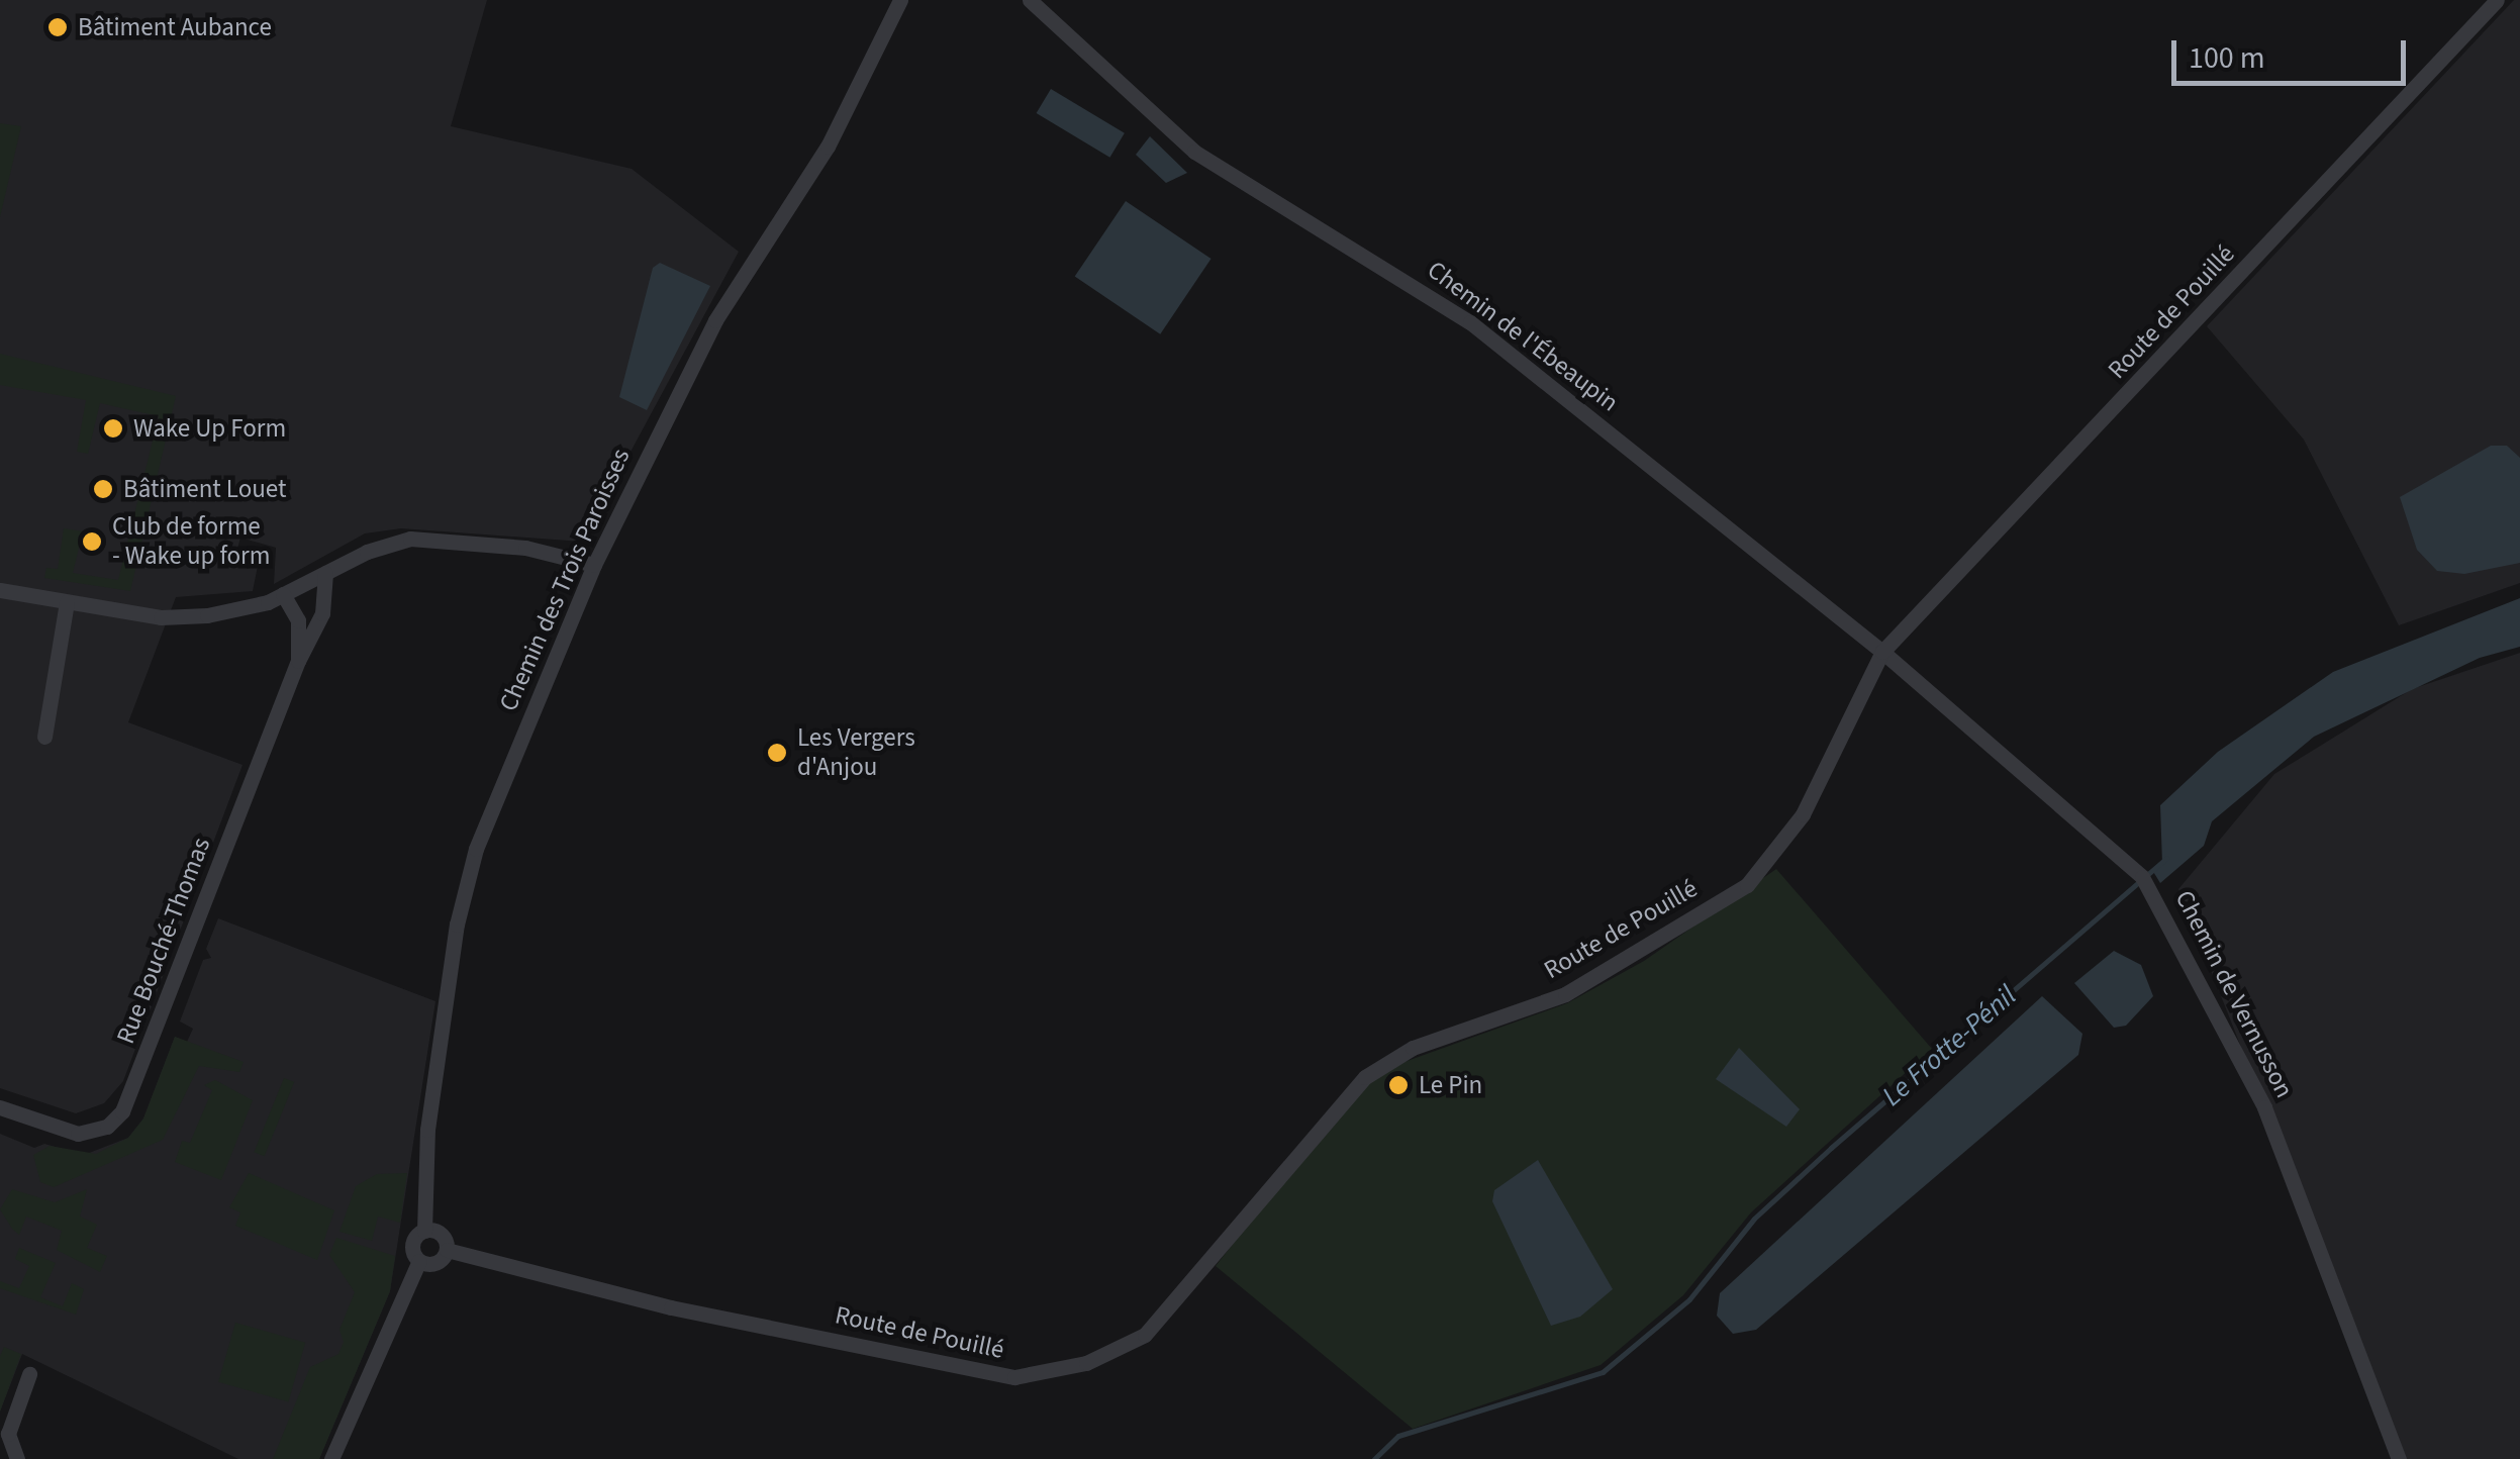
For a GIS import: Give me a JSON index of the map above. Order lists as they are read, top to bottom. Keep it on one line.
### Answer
{"streets":{"street":["Route de Pouillé","Chemin de l'Ébeaupin","Chemin des Trois Paroisses","Rue Bouché-Thomas","Chemin de Vernusson"]},"crossings":[["Route de Pouillé","Chemin de l'Ébeaupin"],["Route de Pouillé","Chemin des Trois Paroisses"],["Route de Pouillé","Chemin de Vernusson"],["Chemin de l'Ébeaupin","Chemin de Vernusson"]],"water":["Le Frotte-Pénil"],"places":["Bâtiment Aubance","Wake Up Form","Bâtiment Louet","Club de forme - Wake up form","Les Vergers d'Anjou","Le Pin"],"scale_bar":"100 m"}
